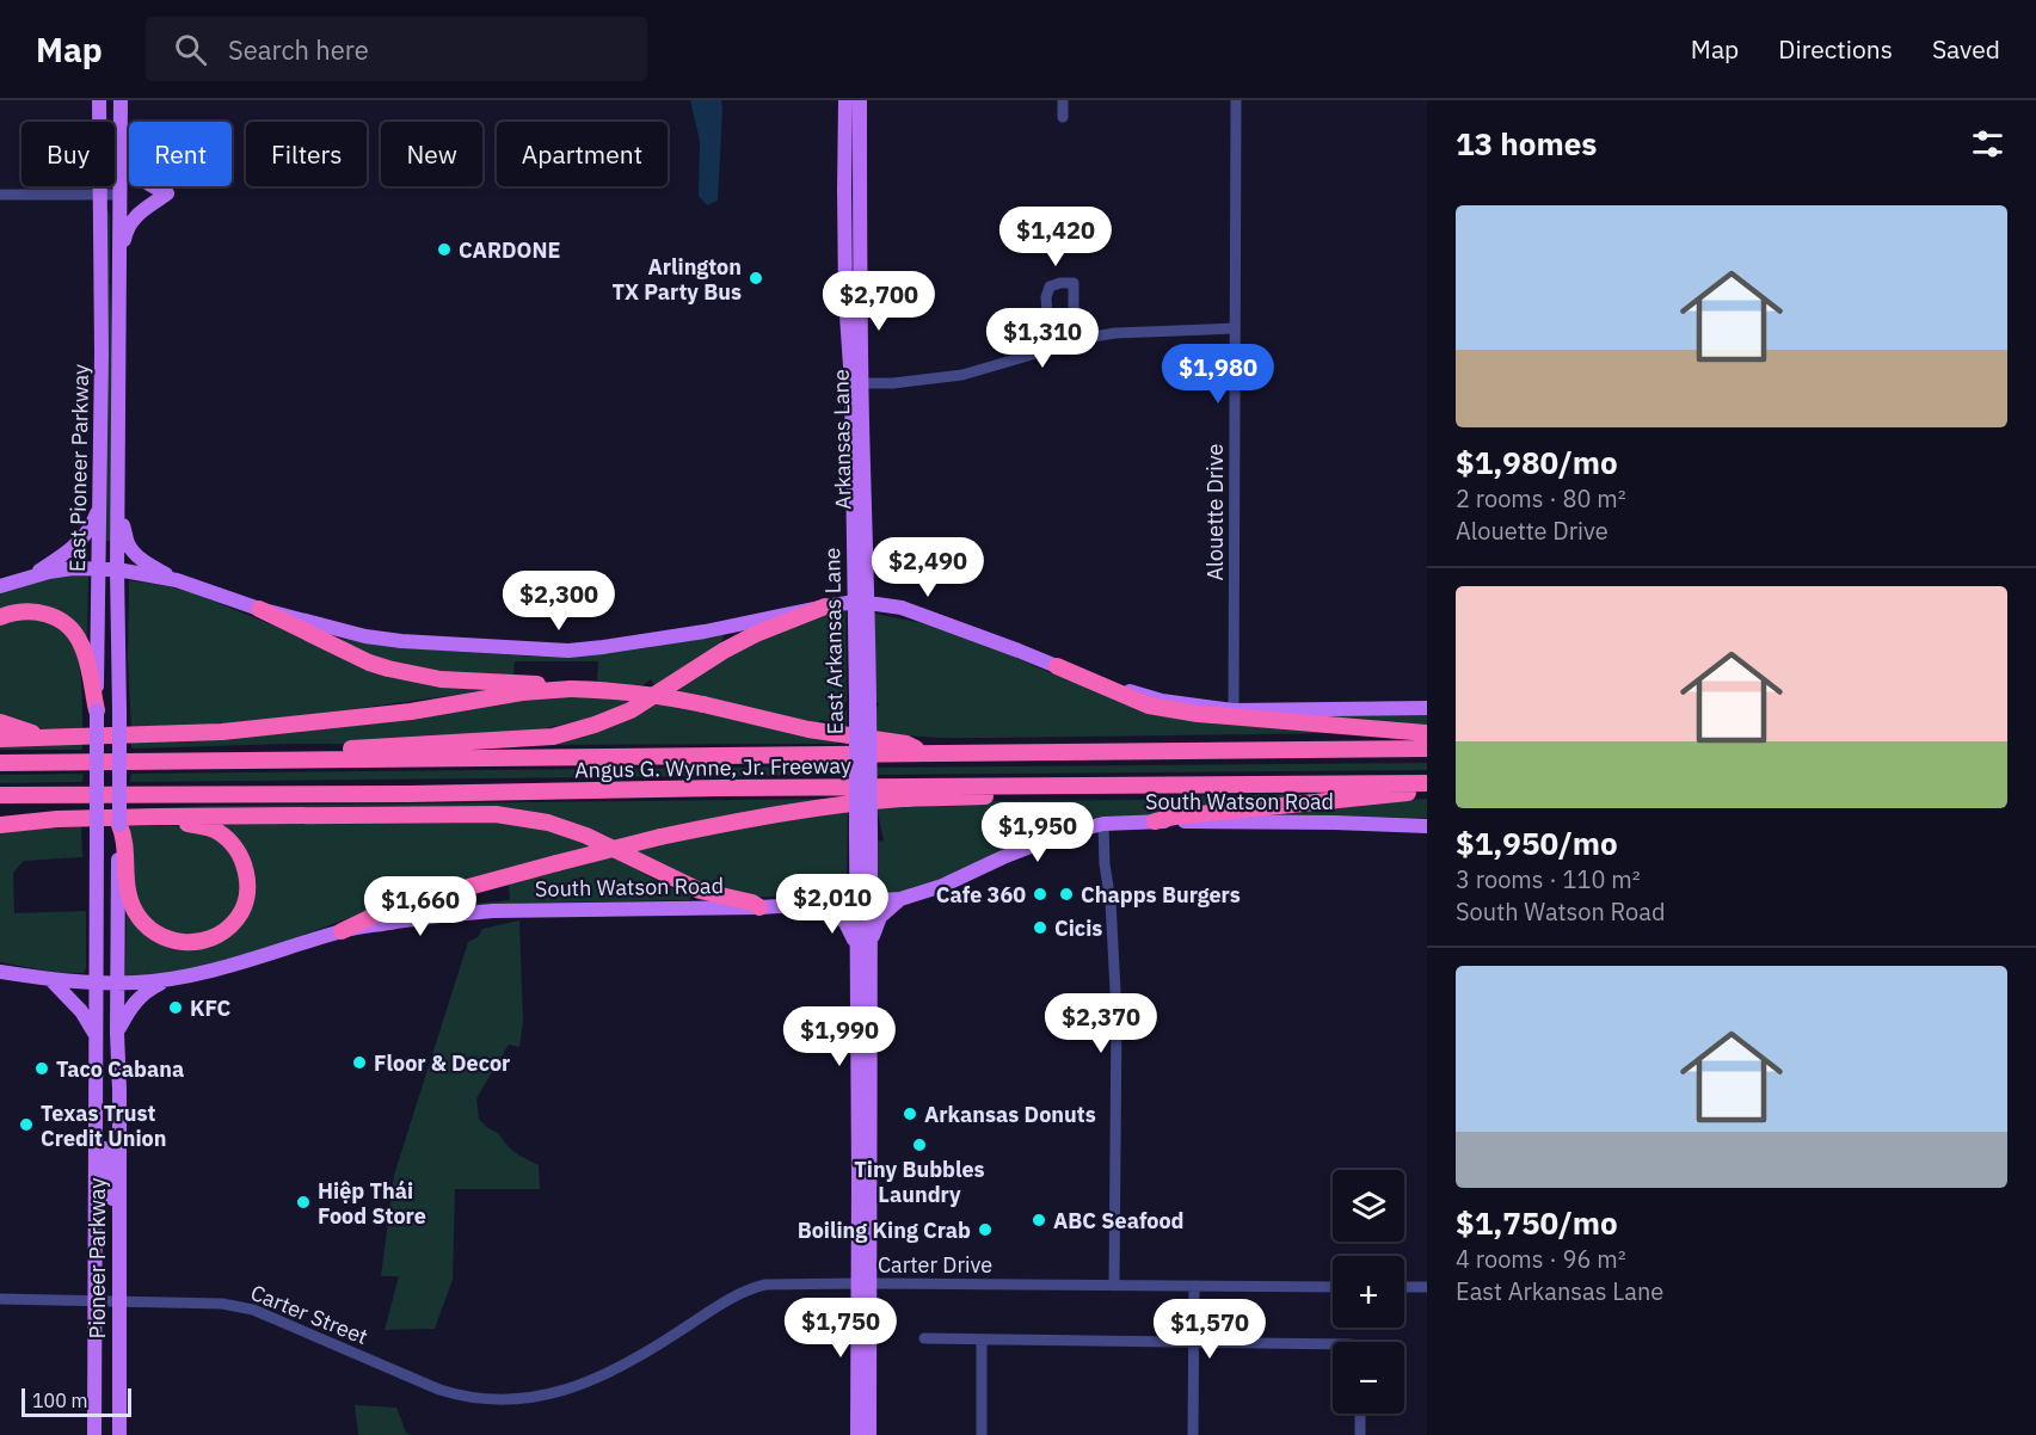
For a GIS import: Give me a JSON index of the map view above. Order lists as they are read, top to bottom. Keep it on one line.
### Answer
{"streets":{"highway":["Angus G. Wynne, Jr. Freeway"],"main road":["Arkansas Lane","East Pioneer Parkway","East Arkansas Lane","South Watson Road","Pioneer Parkway"],"street":["Alouette Drive","Carter Drive","Carter Street"]},"crossings":[["Arkansas Lane","East Arkansas Lane"],["East Pioneer Parkway","Pioneer Parkway"],["East Arkansas Lane","South Watson Road"],["East Arkansas Lane","Carter Drive"],["South Watson Road","Pioneer Parkway"],["Pioneer Parkway","Carter Street"],["Carter Drive","Carter Street"]],"places":["CARDONE","Arlington TX Party Bus","Cafe 360","Chapps Burgers","Cicis","KFC","Floor & Decor","Taco Cabana","Arkansas Donuts","Texas Trust Credit Union","Tiny Bubbles Laundry","Hiệp Thái Food Store","ABC Seafood","Boiling King Crab"],"scale_bar":"100 m","page":{"header":"Map","search":"Search here","nav":["Map","Directions","Saved"],"heading":"13 homes","chip":["Buy","Rent","Filters","New","Apartment"],"list":[{"name":"$1,980/mo","note":"2 rooms · 80 m² · Alouette Drive"},{"name":"$1,950/mo","note":"3 rooms · 110 m² · South Watson Road"},{"name":"$1,750/mo","note":"4 rooms · 96 m² · East Arkansas Lane"}],"price":["$1,420","$2,700","$1,310","$1,980","$2,490","$2,300","$1,950","$2,010","$1,660","$2,370","$1,990","$1,750","$1,570"],"map_buttons":["+","−"],"scale":"100 m"}}
